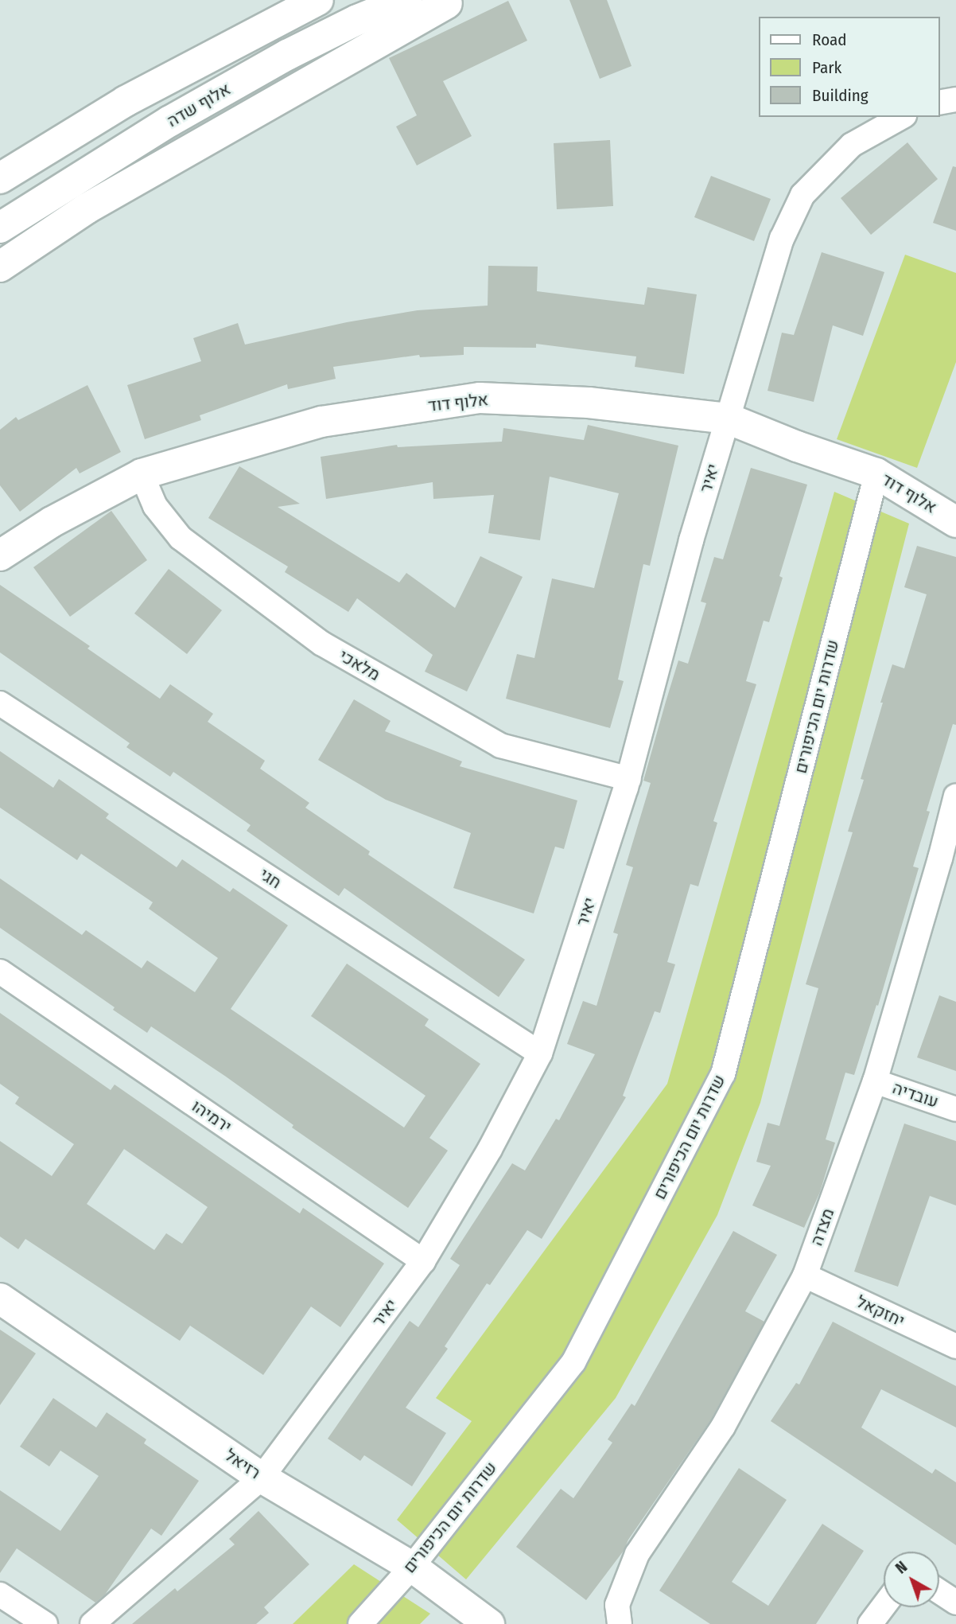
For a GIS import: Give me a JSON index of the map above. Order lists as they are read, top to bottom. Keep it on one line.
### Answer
{"streets":{"street":["אלוף שדה","אלוף דוד","יאיר","מלאכי","שדרות יום הכיפורים","חגי","עובדיה","ירמיהו","מצדה","יחזקאל","רזיאל"]},"crossings":[["אלוף דוד","יאיר"],["אלוף דוד","מלאכי"],["אלוף דוד","שדרות יום הכיפורים"],["יאיר","מלאכי"],["יאיר","חגי"],["יאיר","ירמיהו"],["יאיר","רזיאל"],["שדרות יום הכיפורים","רזיאל"],["עובדיה","מצדה"],["מצדה","יחזקאל"]],"legend":["Road","Park","Building"],"north":"top left"}
